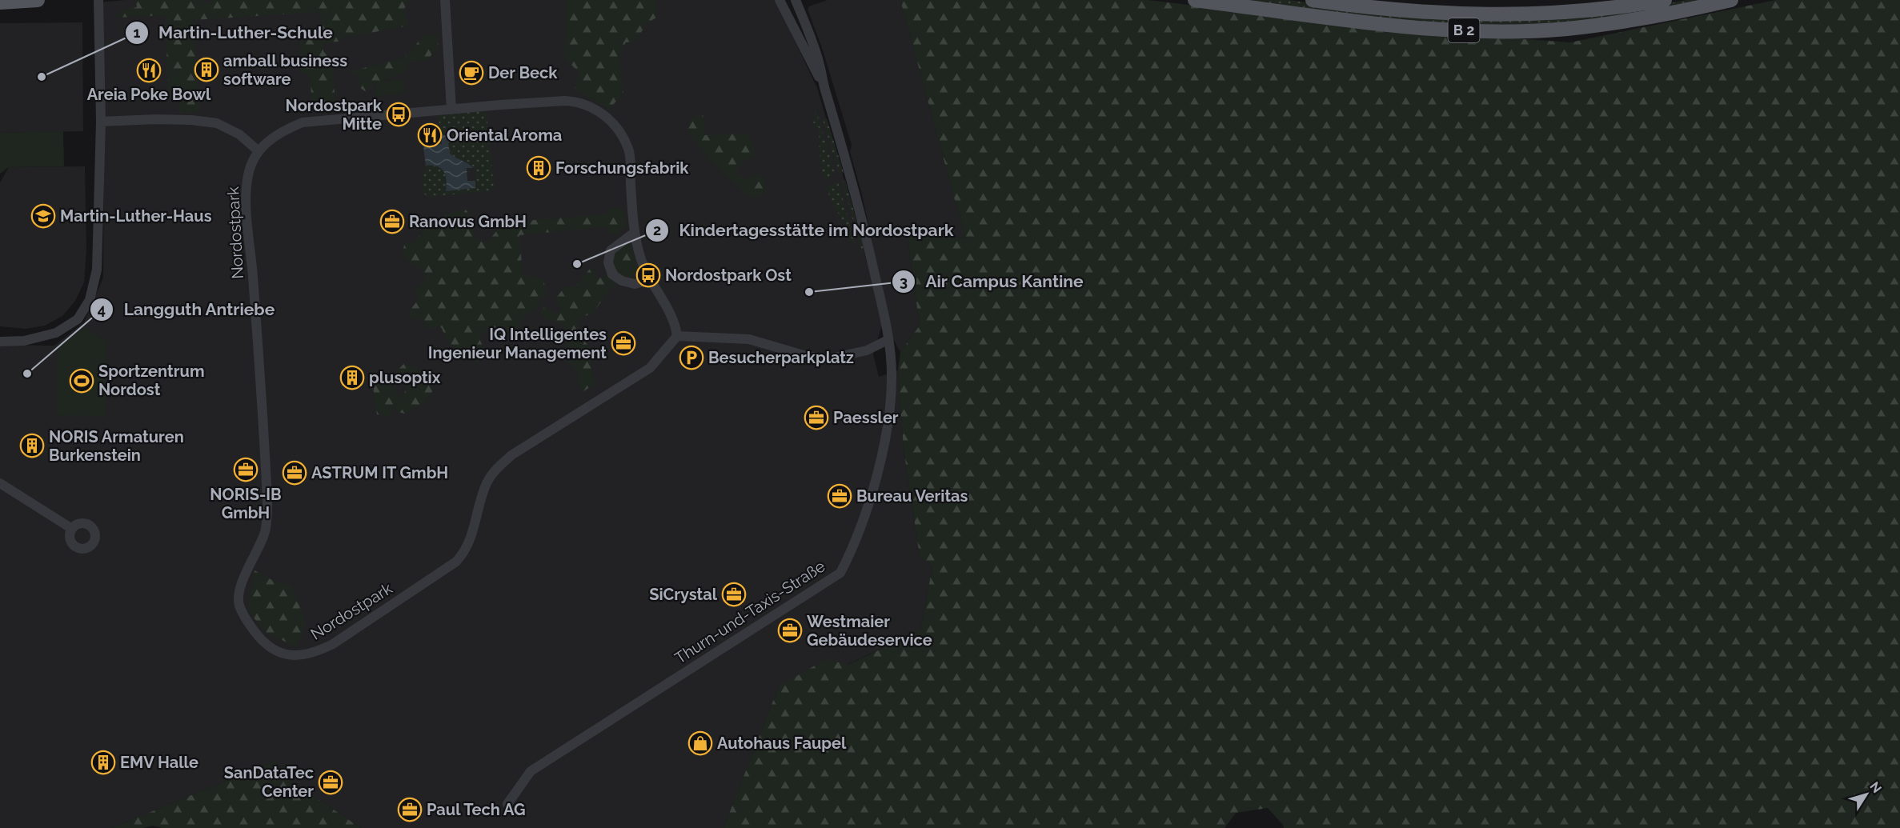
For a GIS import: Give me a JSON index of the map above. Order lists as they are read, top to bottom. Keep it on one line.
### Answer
{"streets":{"main road":["B 2"],"street":["Nordostpark","Thurn-und-Taxis-Straße"]},"places":{"building":["amball business software","Forschungsfabrik","plusoptix","NORIS Armaturen Burkenstein","EMV Halle"],"restaurant":["Areia Poke Bowl","Oriental Aroma"],"cafe":["Der Beck"],"other":["Martin-Luther-Schule","Kindertagesstätte im Nordostpark","Air Campus Kantine","Langguth Antriebe"],"bus stop":["Nordostpark Mitte","Nordostpark Ost"],"school or university":["Martin-Luther-Haus"],"office":["Ranovus GmbH","IQ Intelligentes Ingenieur Management","Paessler","NORIS-IB GmbH","ASTRUM IT GmbH","Bureau Veritas","SiCrystal","Westmaier Gebäudeservice","SanDataTec Center","Paul Tech AG"],"parking":["Besucherparkplatz"],"sports":["Sportzentrum Nordost"],"shop":["Autohaus Faupel"]},"north":"top right"}
